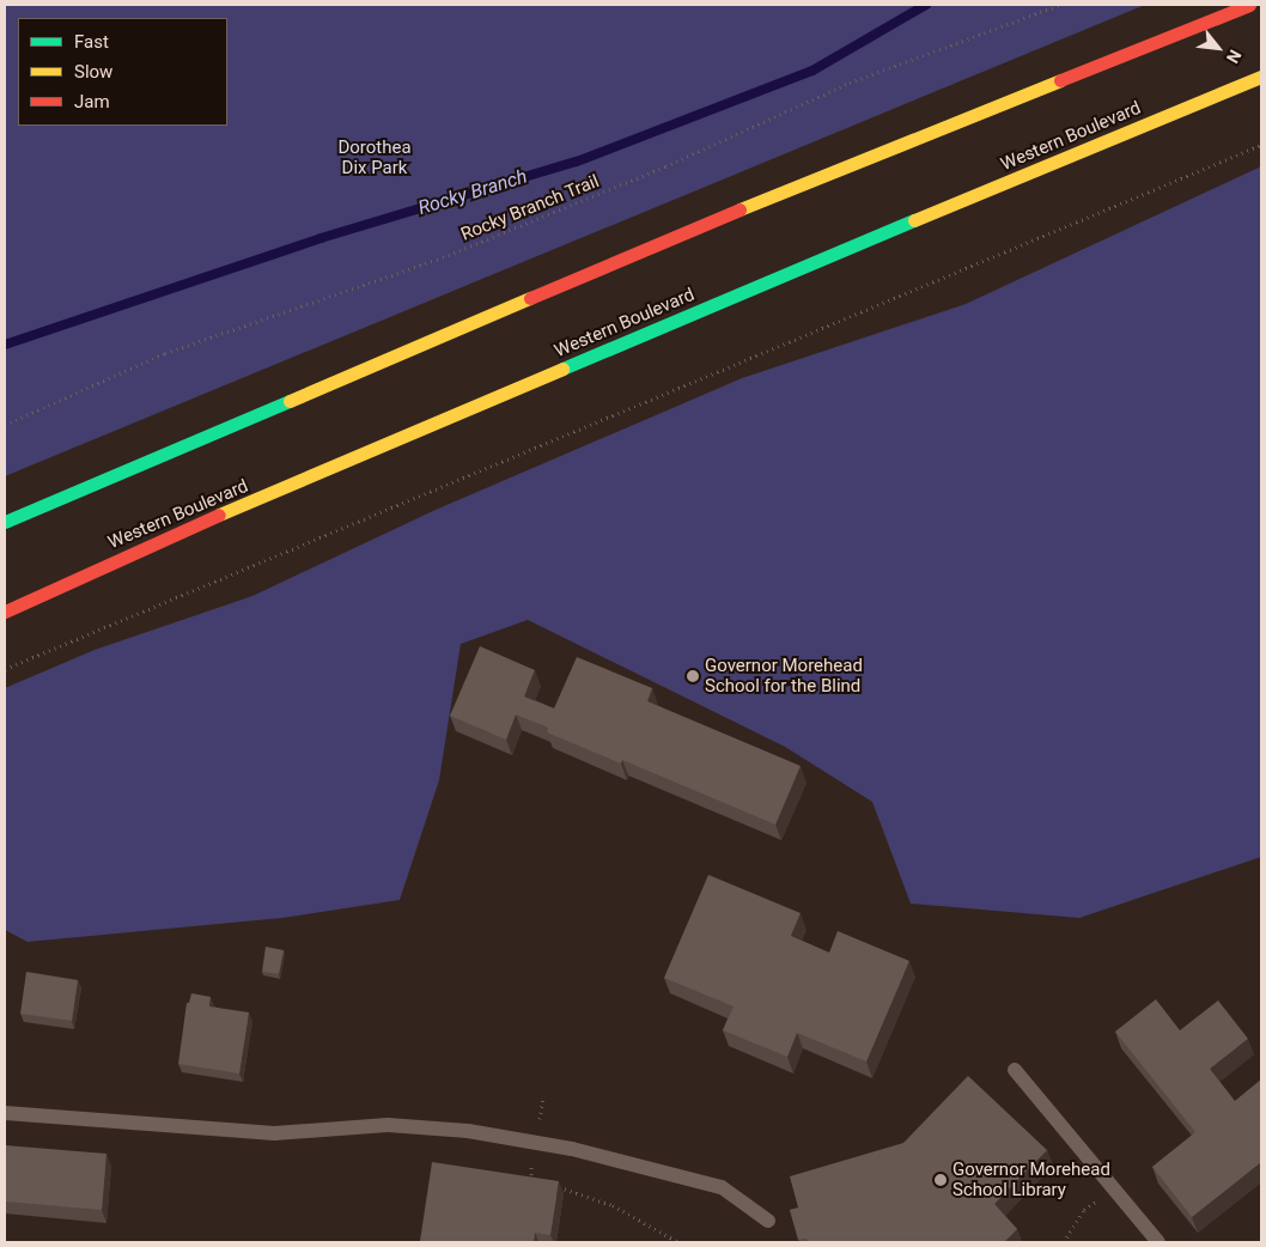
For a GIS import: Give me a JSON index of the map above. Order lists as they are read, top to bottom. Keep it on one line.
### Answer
{"streets":{"main road":["Western Boulevard"],"path":["Rocky Branch Trail"]},"water":["Rocky Branch"],"parks":["Dorothea Dix Park"],"places":["Governor Morehead School for the Blind","Governor Morehead School Library"],"legend":["Fast","Slow","Jam"],"north":"bottom right"}
